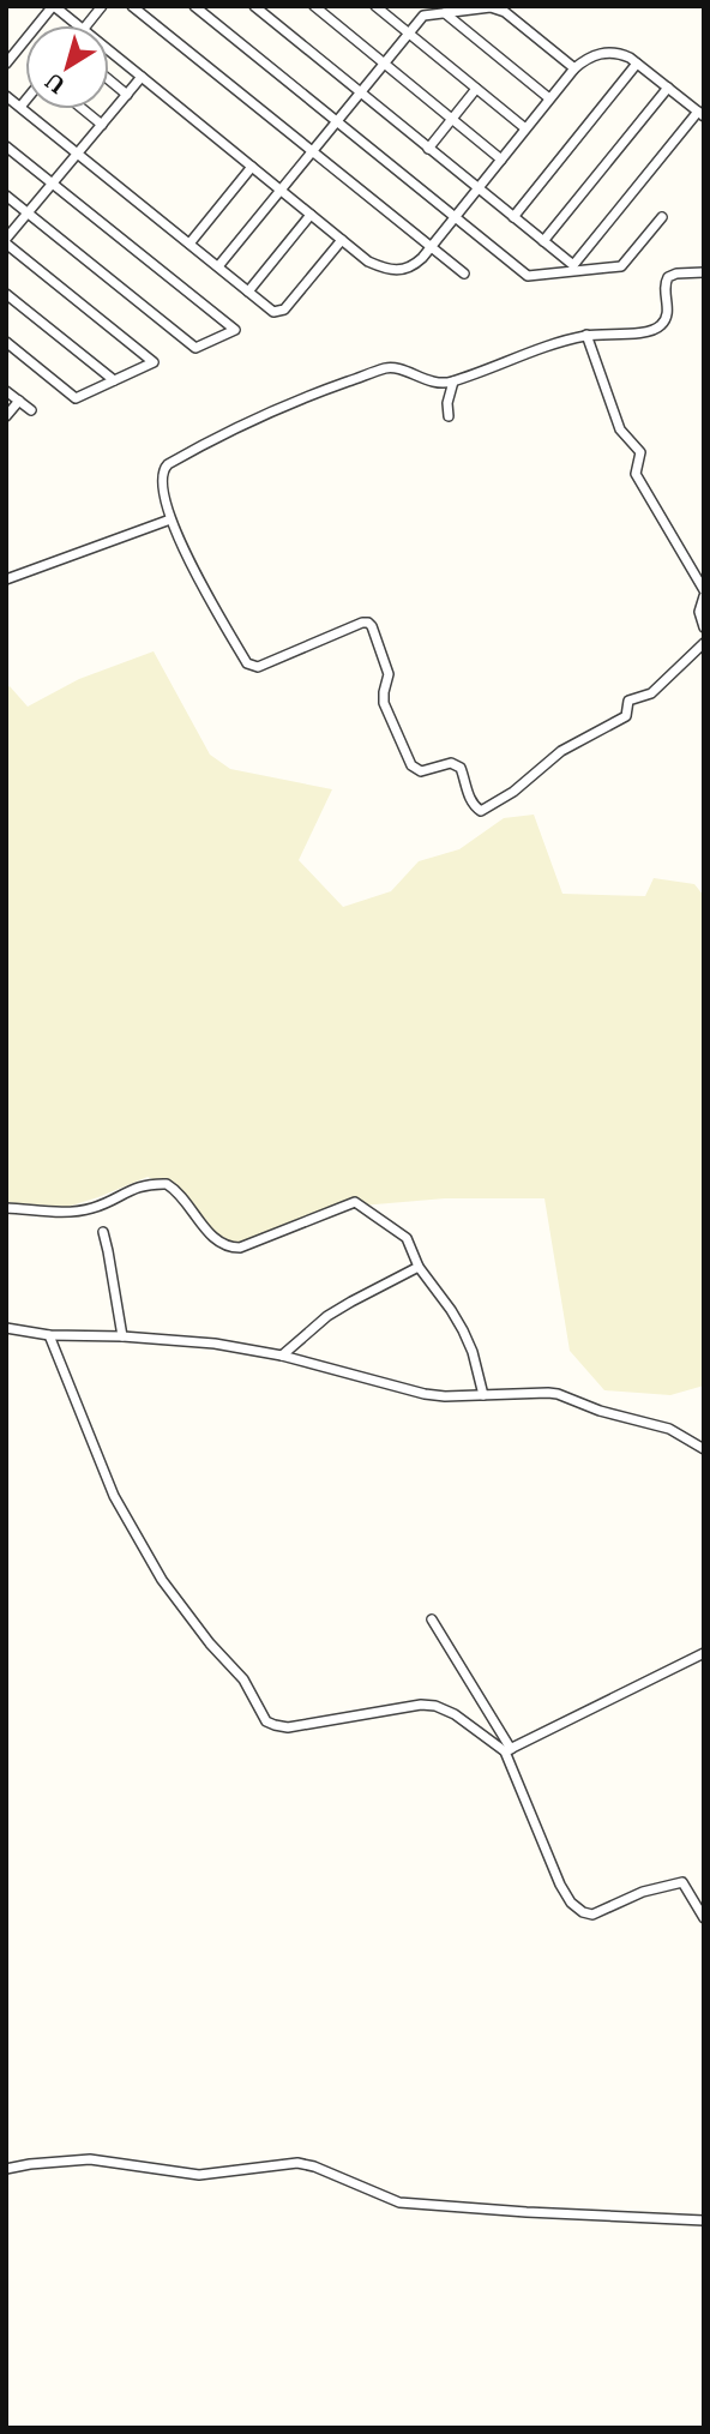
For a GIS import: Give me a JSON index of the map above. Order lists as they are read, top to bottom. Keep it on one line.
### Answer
{"north":"bottom left"}
